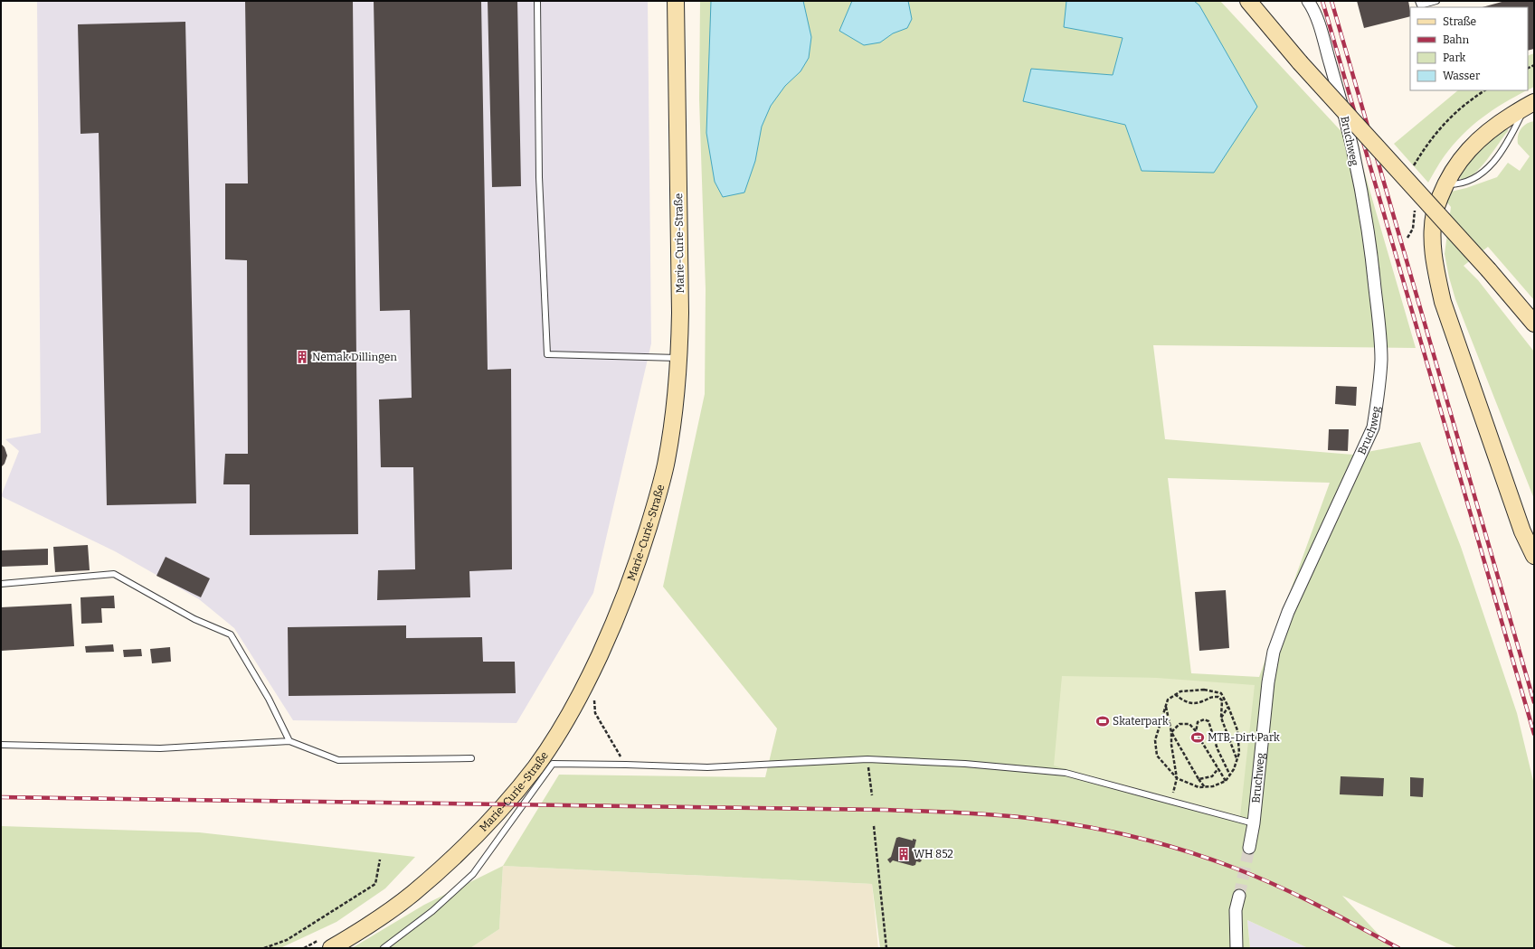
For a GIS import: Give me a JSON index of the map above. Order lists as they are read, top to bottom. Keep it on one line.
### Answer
{"streets":{"main road":["Marie-Curie-Straße"],"street":["Bruchweg"]},"places":{"building":["Nemak Dillingen","WH 852"],"sports":["Skaterpark","MTB-Dirt Park"]},"legend":["Straße","Bahn","Park","Wasser"]}
